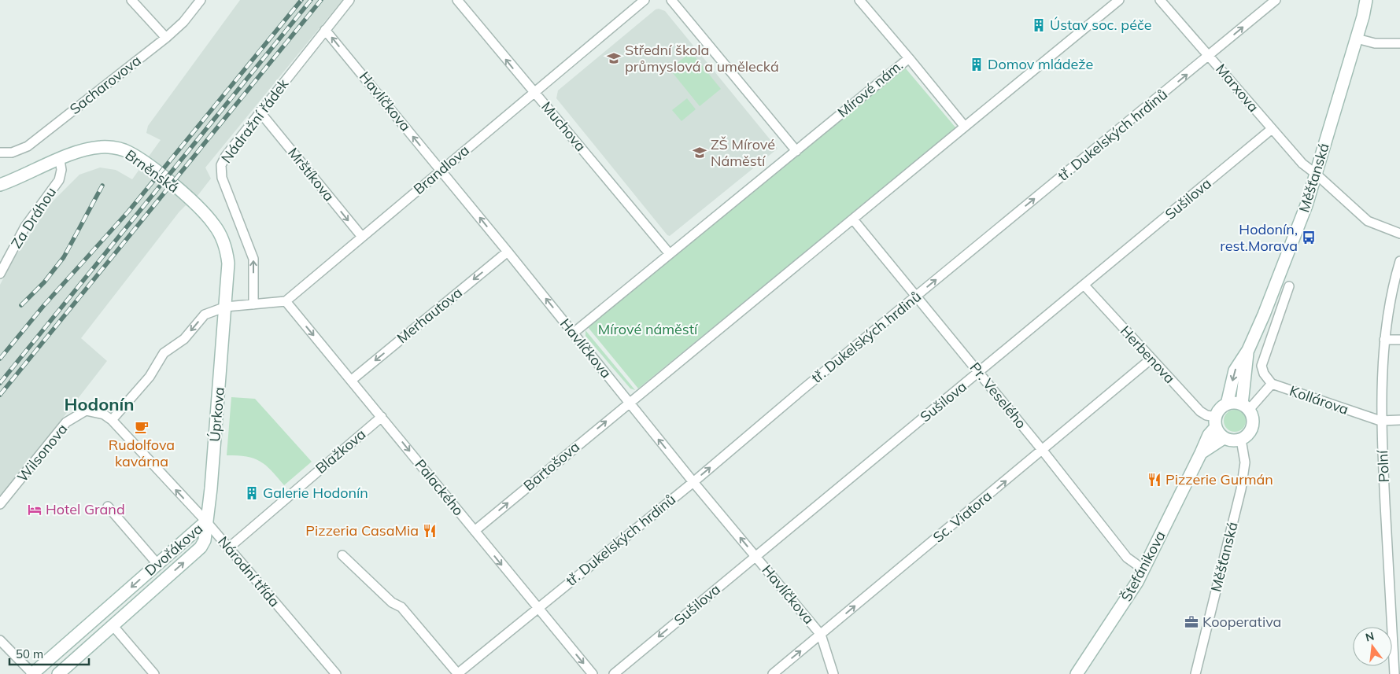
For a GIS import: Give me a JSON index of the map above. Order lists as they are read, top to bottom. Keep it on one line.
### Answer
{"streets":{"main road":["Brněnská","Měšťanská","Úprkova","Dvořákova","Štefánikova"],"street":["Sacharovova","Marxova","Mírové nám.","Havlíčkova","Nádražní řádek","Muchova","tř. Dukelských hrdinů","Brandlova","Mrštíkova","Sušilova","Za Dráhou","Merhautova","Herbenova","Pr. Veselého","Kollárova","Blažkova","Wilsonova","Bartošova","Polní","Palackého","Sc. Viatora","Národní třída"]},"crossings":[["Marxova","tř. Dukelských hrdinů"],["Marxova","Měšťanská"],["Marxova","Sušilova"],["Mírové nám.","Havlíčkova"],["Mírové nám.","Muchova"],["Havlíčkova","Nádražní řádek"],["Havlíčkova","tř. Dukelských hrdinů"],["Havlíčkova","Brandlova"],["Havlíčkova","Sušilova"],["Havlíčkova","Merhautova"],["Havlíčkova","Bartošova"],["Havlíčkova","Sc. Viatora"],["Nádražní řádek","Mrštíkova"],["Muchova","Brandlova"],["tř. Dukelských hrdinů","Pr. Veselého"],["tř. Dukelských hrdinů","Palackého"],["Brandlova","Mrštíkova"],["Brandlova","Palackého"],["Brněnská","Za Dráhou"],["Brněnská","Úprkova"],["Měšťanská","Herbenova"],["Měšťanská","Kollárova"],["Měšťanská","Štefánikova"],["Sušilova","Herbenova"],["Sušilova","Pr. Veselého"],["Merhautova","Palackého"],["Herbenova","Kollárova"],["Herbenova","Sc. Viatora"],["Herbenova","Štefánikova"],["Pr. Veselého","Sc. Viatora"],["Pr. Veselého","Štefánikova"],["Kollárova","Polní"],["Kollárova","Štefánikova"],["Úprkova","Dvořákova"],["Úprkova","Národní třída"],["Blažkova","Palackého"],["Blažkova","Národní třída"],["Wilsonova","Národní třída"],["Bartošova","Palackého"],["Dvořákova","Národní třída"]],"one_way":["Havlíčkova","Nádražní řádek","Muchova","tř. Dukelských hrdinů","Mrštíkova","Merhautova","Bartošova","Palackého","Sc. Viatora"],"districts":["Hodonín"],"parks":["Mírové náměstí"],"places":{"building":["Ústav soc. péče","Domov mládeže","Galerie Hodonín"],"school or university":["Střední škola průmyslová a umělecká","ZŠ Mírové Náměstí"],"bus stop":["Hodonín, rest.Morava"],"cafe":["Rudolfova kavárna"],"restaurant":["Pizzerie Gurmán","Pizzeria CasaMia"],"hotel":["Hotel Grand"],"office":["Kooperativa"]},"scale_bar":"50 m","north":"top"}
